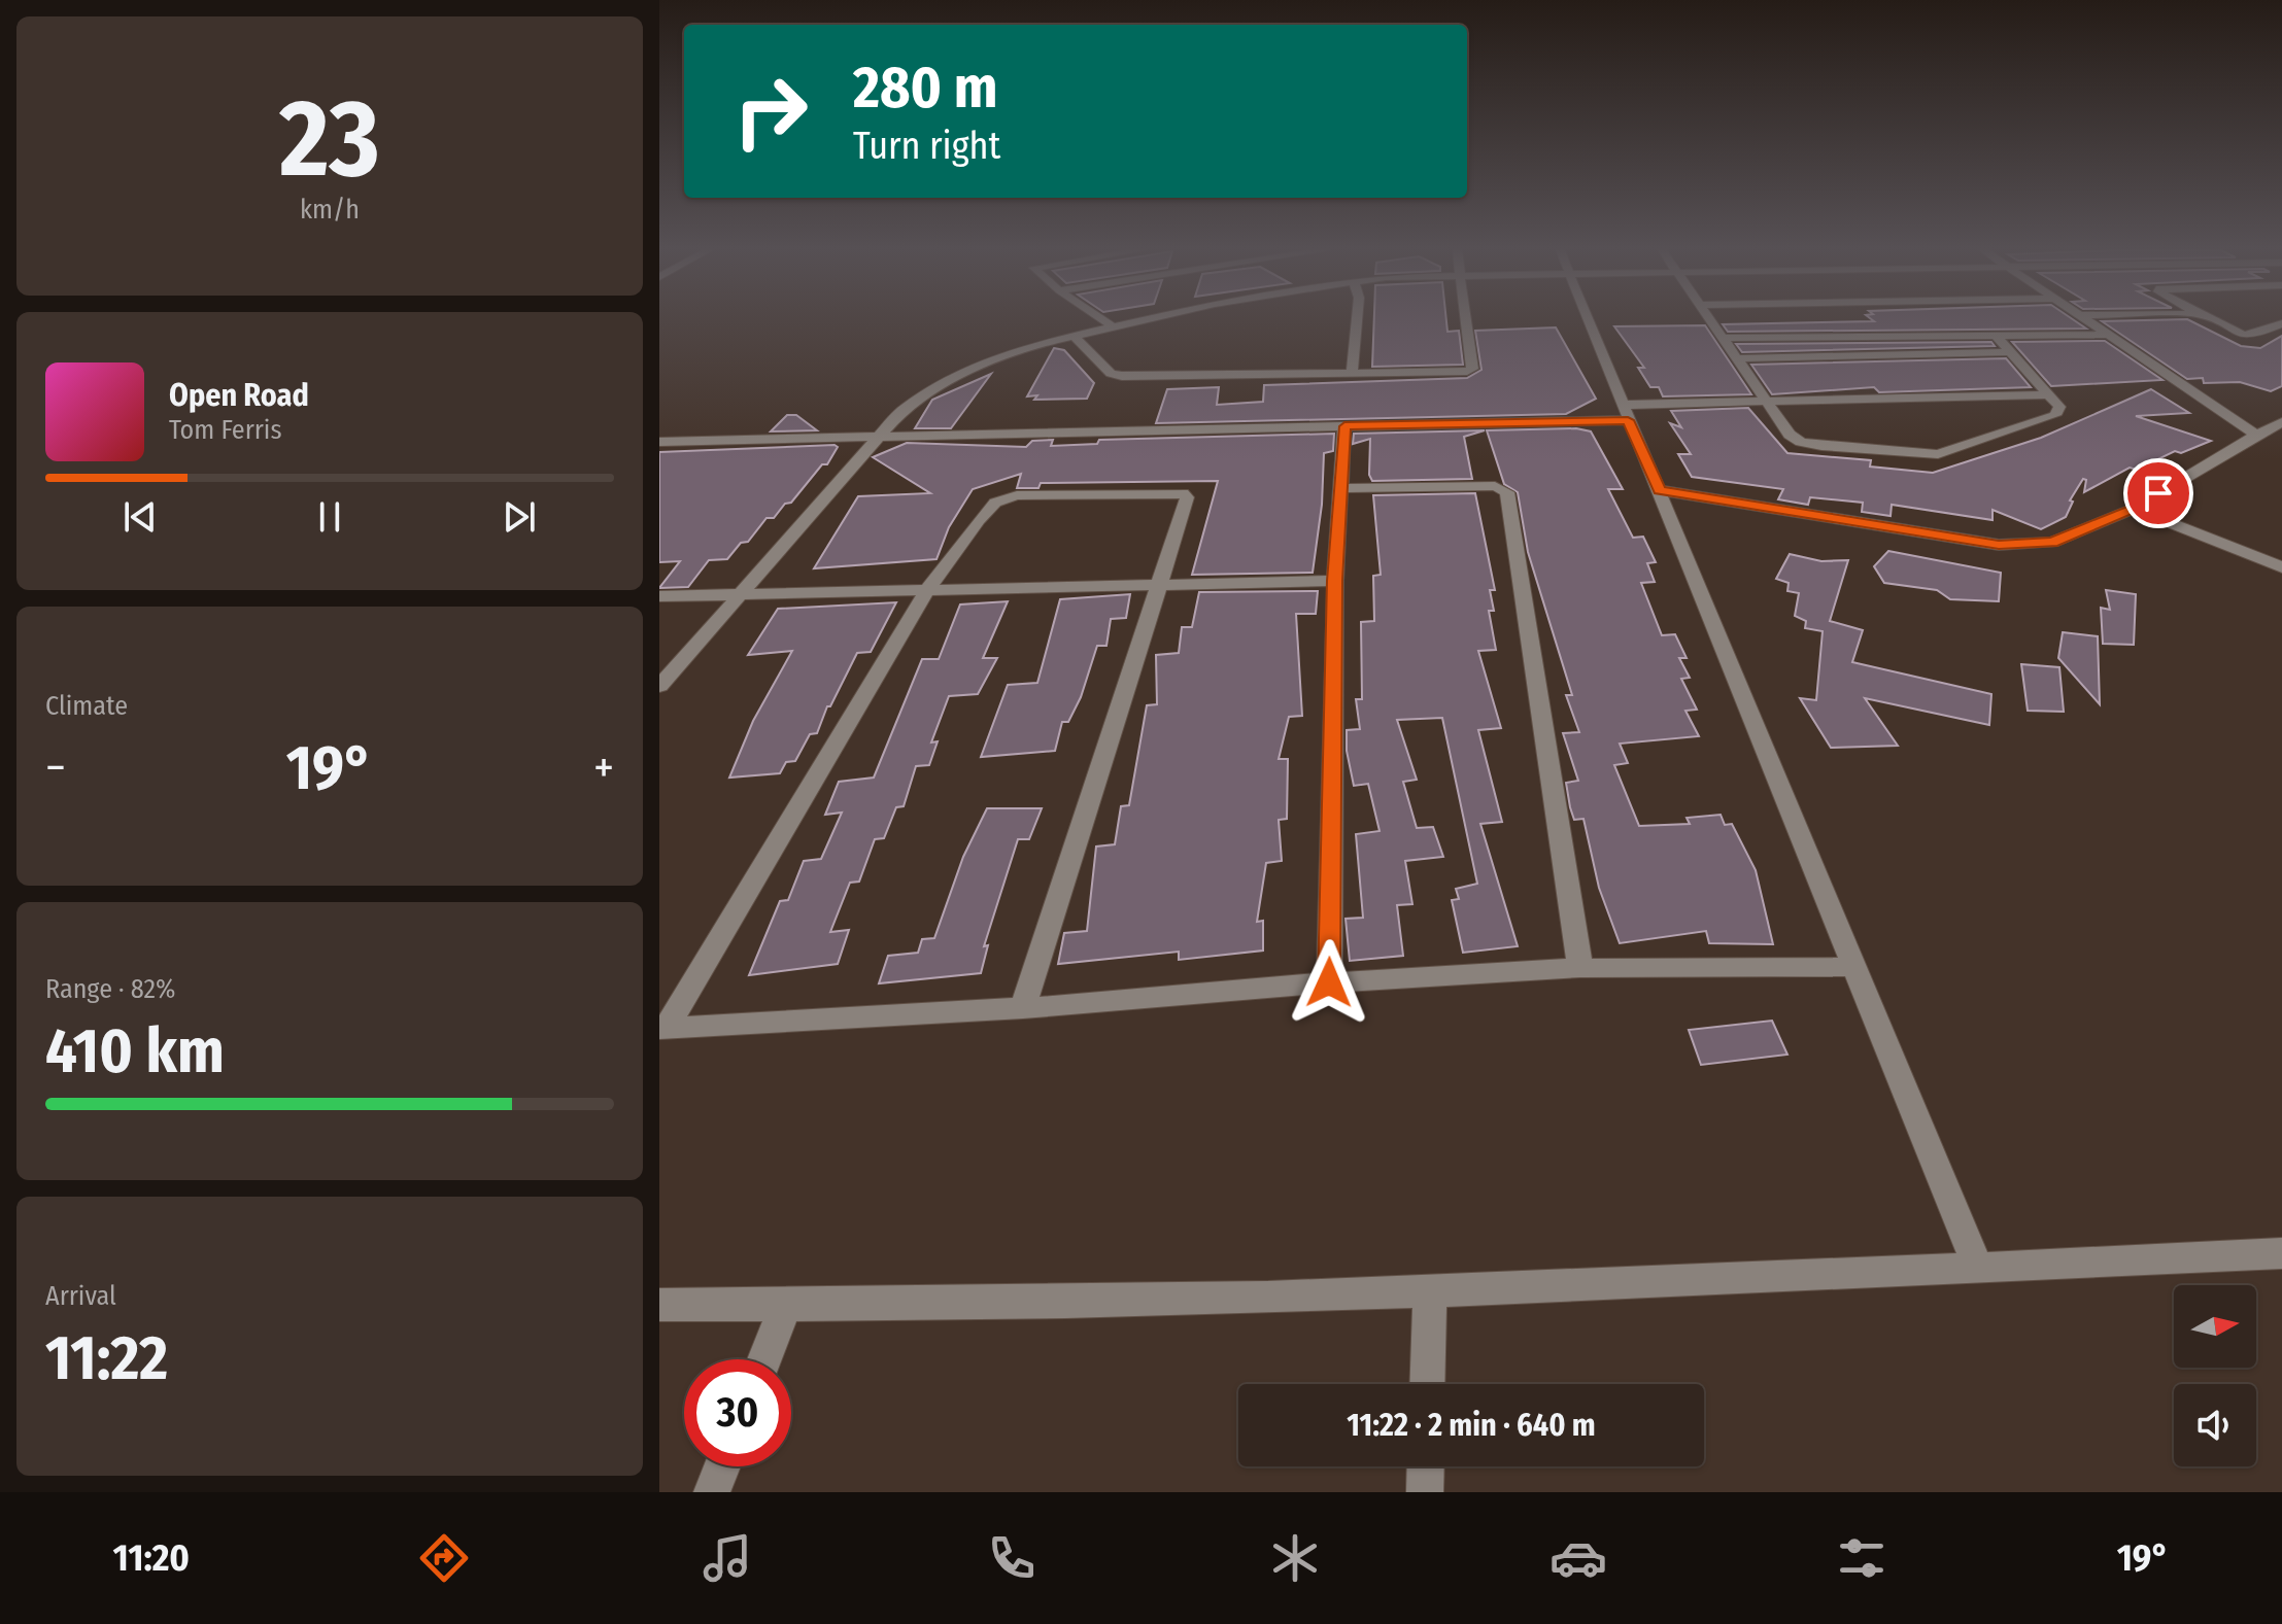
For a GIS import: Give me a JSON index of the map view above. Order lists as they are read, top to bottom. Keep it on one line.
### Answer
{"north":"right","page":{"tile":[["23","km/h"],"Climate",["Range · 82%","410 km"],["Arrival","11:22"]],"turn":["280 m","Turn right"],"song":["Open Road","Tom Ferris"],"heat":["−","19°","+"],"limit":"30","trip":"11:22 · 2 min · 640 m","tabs":["11:20","19°"]}}
